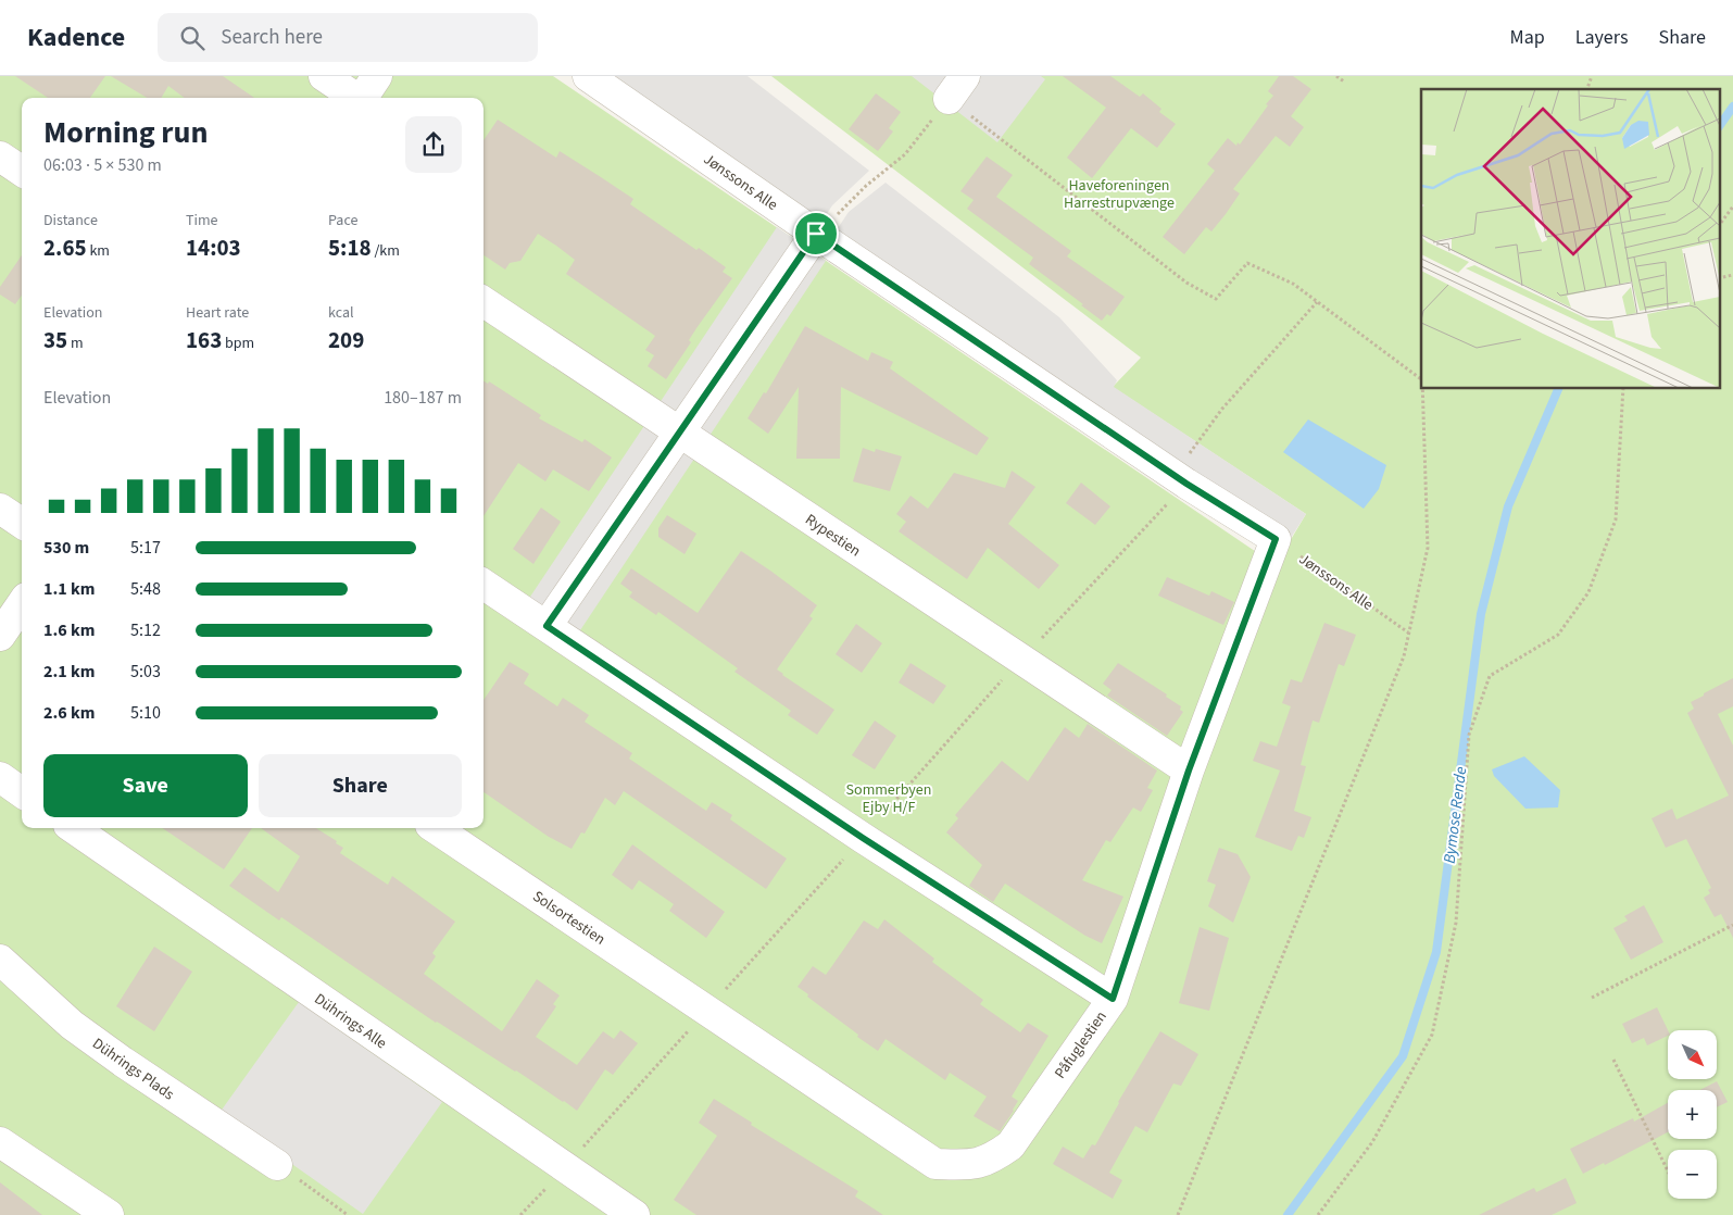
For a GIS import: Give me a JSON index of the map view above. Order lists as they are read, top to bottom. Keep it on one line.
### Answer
{"streets":{"lane":["Jønssons Alle","Rypestien","Solsortestien","Dührings Alle","Påfuglestien","Dührings Plads"]},"crossings":[["Jønssons Alle","Påfuglestien"],["Rypestien","Påfuglestien"],["Solsortestien","Påfuglestien"]],"water":["Bymose Rende"],"parks":["Haveforeningen Harrestrupvænge","Sommerbyen Ejby H/F"],"north":"bottom right","page":{"header":"Kadence","search":"Search here","nav":["Map","Layers","Share"],"heading":["Morning run","06:03 · 5 × 530 m"],"stats":[["Distance","2.65 km"],["Time","14:03"],["Pace","5:18 /km"],["Elevation","35 m"],["Heart rate","163 bpm"],["kcal","209"]],"chart":["Elevation","180–187 m"],"list":[{"name":"530 m","note":"5:17"},{"name":"1.1 km","note":"5:48"},{"name":"1.6 km","note":"5:12"},{"name":"2.1 km","note":"5:03"},{"name":"2.6 km","note":"5:10"}],"buttons":["Save","Share"],"map_buttons":["+","−"]}}
